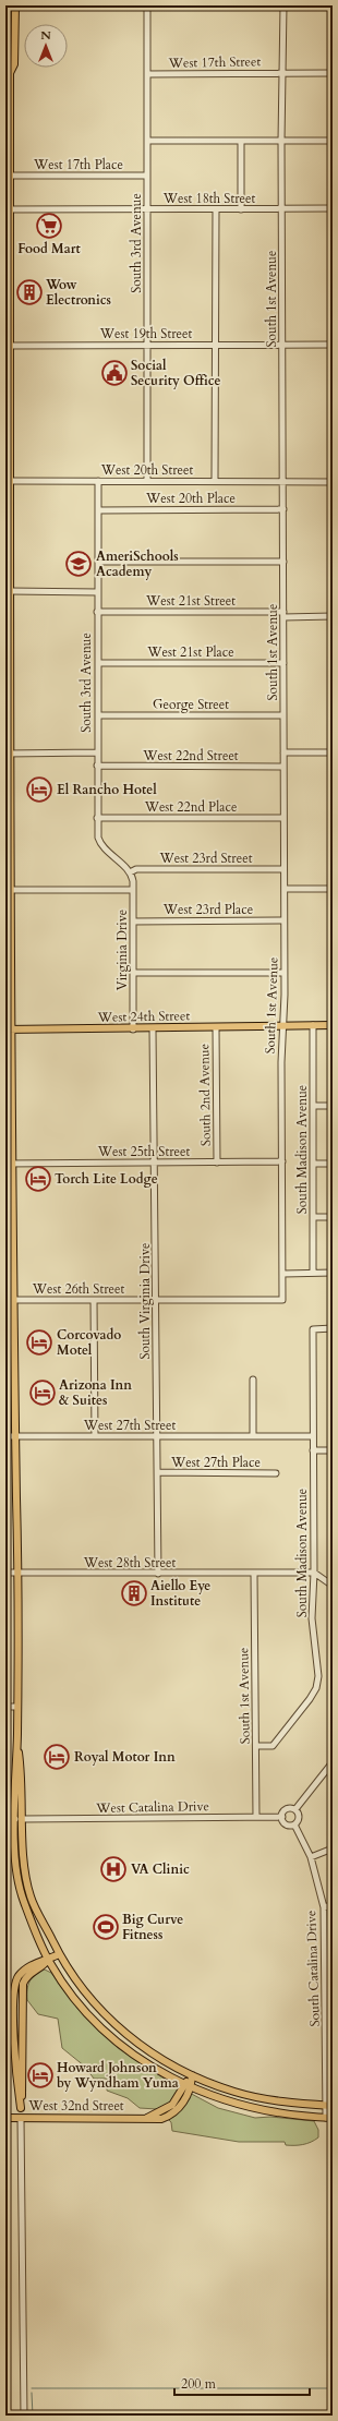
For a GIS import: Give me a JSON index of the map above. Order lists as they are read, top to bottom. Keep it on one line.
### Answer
{"streets":{"main road":["West 24th Street","West 32nd Street"],"street":["West 17th Street","West 17th Place","West 18th Street","South 3rd Avenue","South 1st Avenue","West 19th Street","West 20th Street","West 20th Place","West 21st Street","West 21st Place","George Street","West 22nd Street","West 22nd Place","West 23rd Street","West 23rd Place","Virginia Drive","South 2nd Avenue","South Madison Avenue","West 25th Street","West 26th Street","South Virginia Drive","West 27th Street","West 27th Place","West 28th Street","West Catalina Drive","South Catalina Drive"]},"crossings":[["West 17th Street","South 3rd Avenue"],["West 17th Street","South 1st Avenue"],["West 17th Place","South 3rd Avenue"],["West 18th Street","South 3rd Avenue"],["West 18th Street","South 1st Avenue"],["South 3rd Avenue","West 19th Street"],["South 3rd Avenue","West 20th Street"],["South 3rd Avenue","West 20th Place"],["South 3rd Avenue","West 21st Street"],["South 3rd Avenue","West 21st Place"],["South 3rd Avenue","George Street"],["South 3rd Avenue","West 22nd Street"],["South 3rd Avenue","West 22nd Place"],["South 3rd Avenue","West 23rd Street"],["South 3rd Avenue","Virginia Drive"],["South 1st Avenue","West 19th Street"],["South 1st Avenue","West 20th Street"],["South 1st Avenue","West 20th Place"],["South 1st Avenue","West 21st Street"],["South 1st Avenue","West 21st Place"],["South 1st Avenue","George Street"],["South 1st Avenue","West 22nd Street"],["South 1st Avenue","West 22nd Place"],["South 1st Avenue","West 23rd Street"],["South 1st Avenue","West 23rd Place"],["South 1st Avenue","West 24th Street"],["South 1st Avenue","South Madison Avenue"],["South 1st Avenue","West 25th Street"],["South 1st Avenue","West 26th Street"],["South 1st Avenue","West 28th Street"],["South 1st Avenue","West Catalina Drive"],["West 23rd Street","Virginia Drive"],["West 23rd Place","Virginia Drive"],["Virginia Drive","West 24th Street"],["West 24th Street","South 2nd Avenue"],["West 24th Street","South Madison Avenue"],["West 24th Street","South Virginia Drive"],["South 2nd Avenue","West 25th Street"],["South Madison Avenue","West 27th Street"],["South Madison Avenue","West 28th Street"],["West 25th Street","South Virginia Drive"],["West 26th Street","South Virginia Drive"],["South Virginia Drive","West 27th Street"],["South Virginia Drive","West 27th Place"],["South Virginia Drive","West 28th Street"],["West Catalina Drive","South Catalina Drive"]],"places":{"supermarket":["Food Mart"],"building":["Wow Electronics","Aiello Eye Institute"],"public building":["Social Security Office"],"school or university":["AmeriSchools Academy"],"hotel":["El Rancho Hotel","Torch Lite Lodge","Corcovado Motel","Arizona Inn & Suites","Royal Motor Inn","Howard Johnson by Wyndham Yuma"],"hospital":["VA Clinic"],"sports":["Big Curve Fitness"]},"scale_bar":"200 m","north":"top"}
